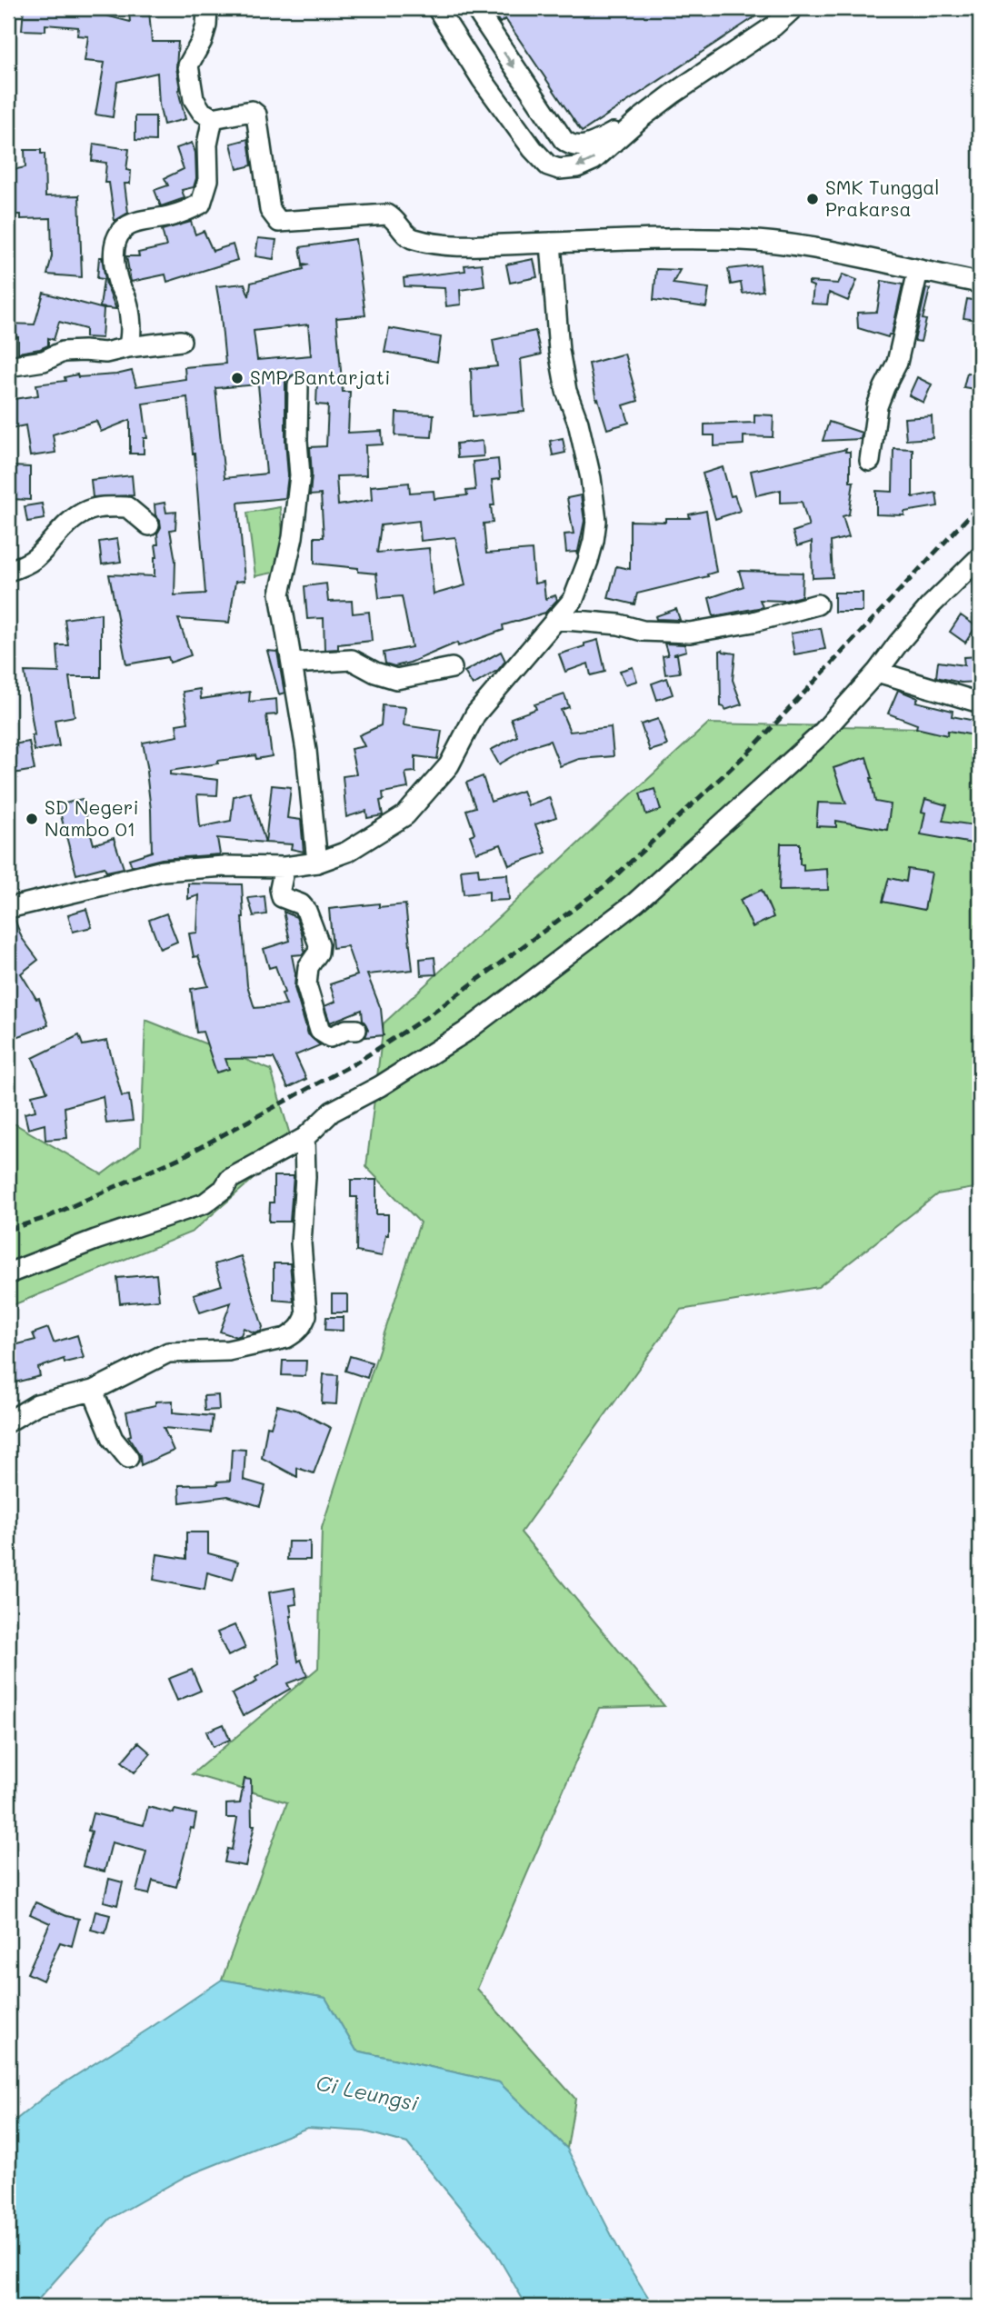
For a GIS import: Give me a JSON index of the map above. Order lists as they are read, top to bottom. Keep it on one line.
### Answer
{"water":["Ci Leungsi"],"places":["SMK Tunggal Prakarsa","SMP Bantarjati","SD Negeri Nambo 01"]}
